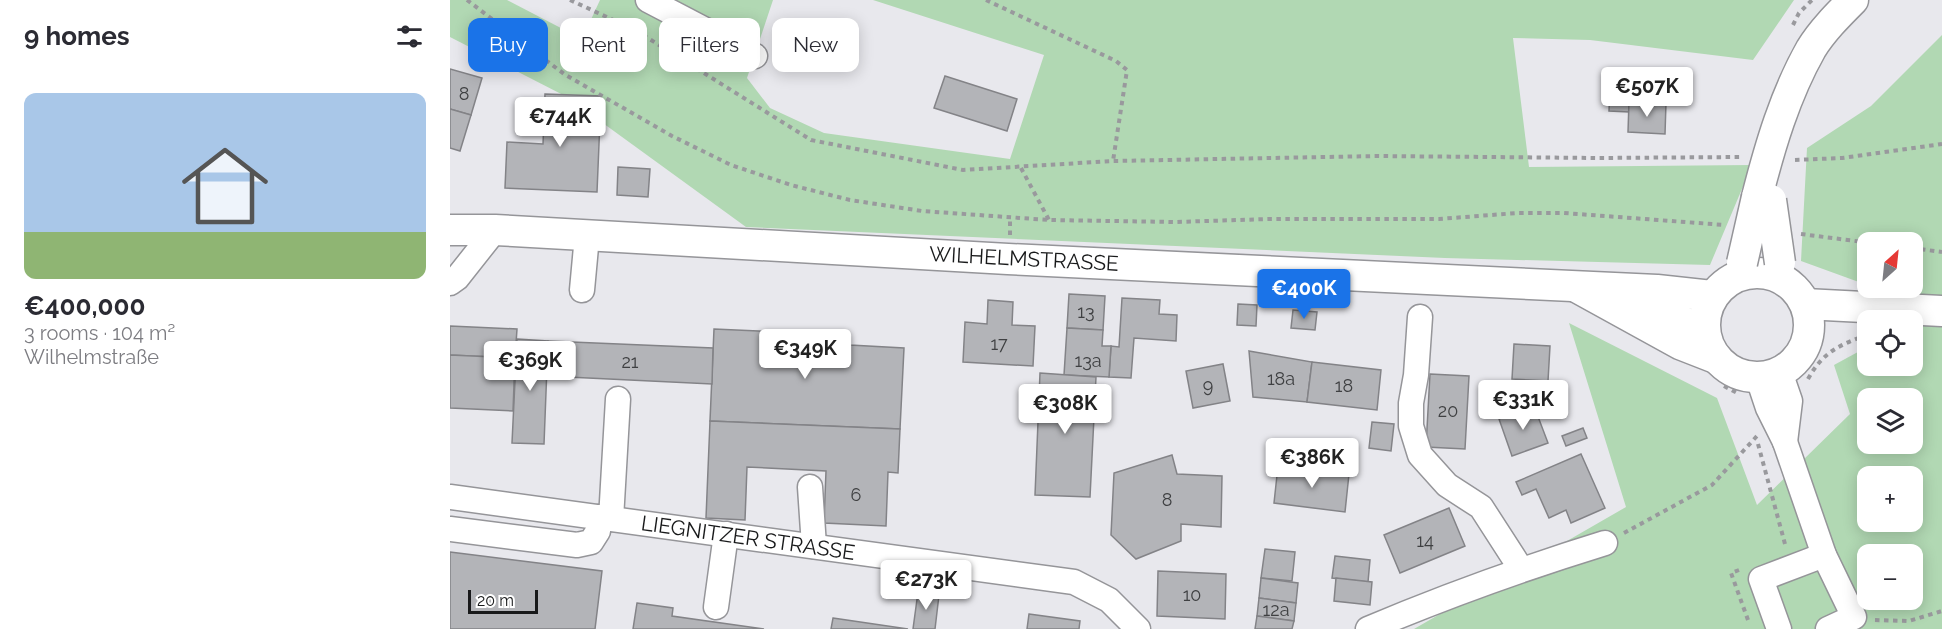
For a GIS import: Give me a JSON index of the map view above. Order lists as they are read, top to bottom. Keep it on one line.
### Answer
{"streets":{"main road":["WILHELMSTRASSE"],"street":["LIEGNITZER STRASSE"]},"house_numbers":["8","13","17","13a","21","18a","9","18","20","6","8","14","10","12a"],"scale_bar":"20 m","north":"top right","page":{"heading":"9 homes","chip":["Buy","Rent","Filters","New"],"price":["€507K","€744K","€400K","€349K","€369K","€331K","€308K","€386K","€273K"],"list":[{"name":"€400,000","note":"3 rooms · 104 m² · Wilhelmstraße"}],"map_buttons":["+","−"],"scale":"20 m"}}
